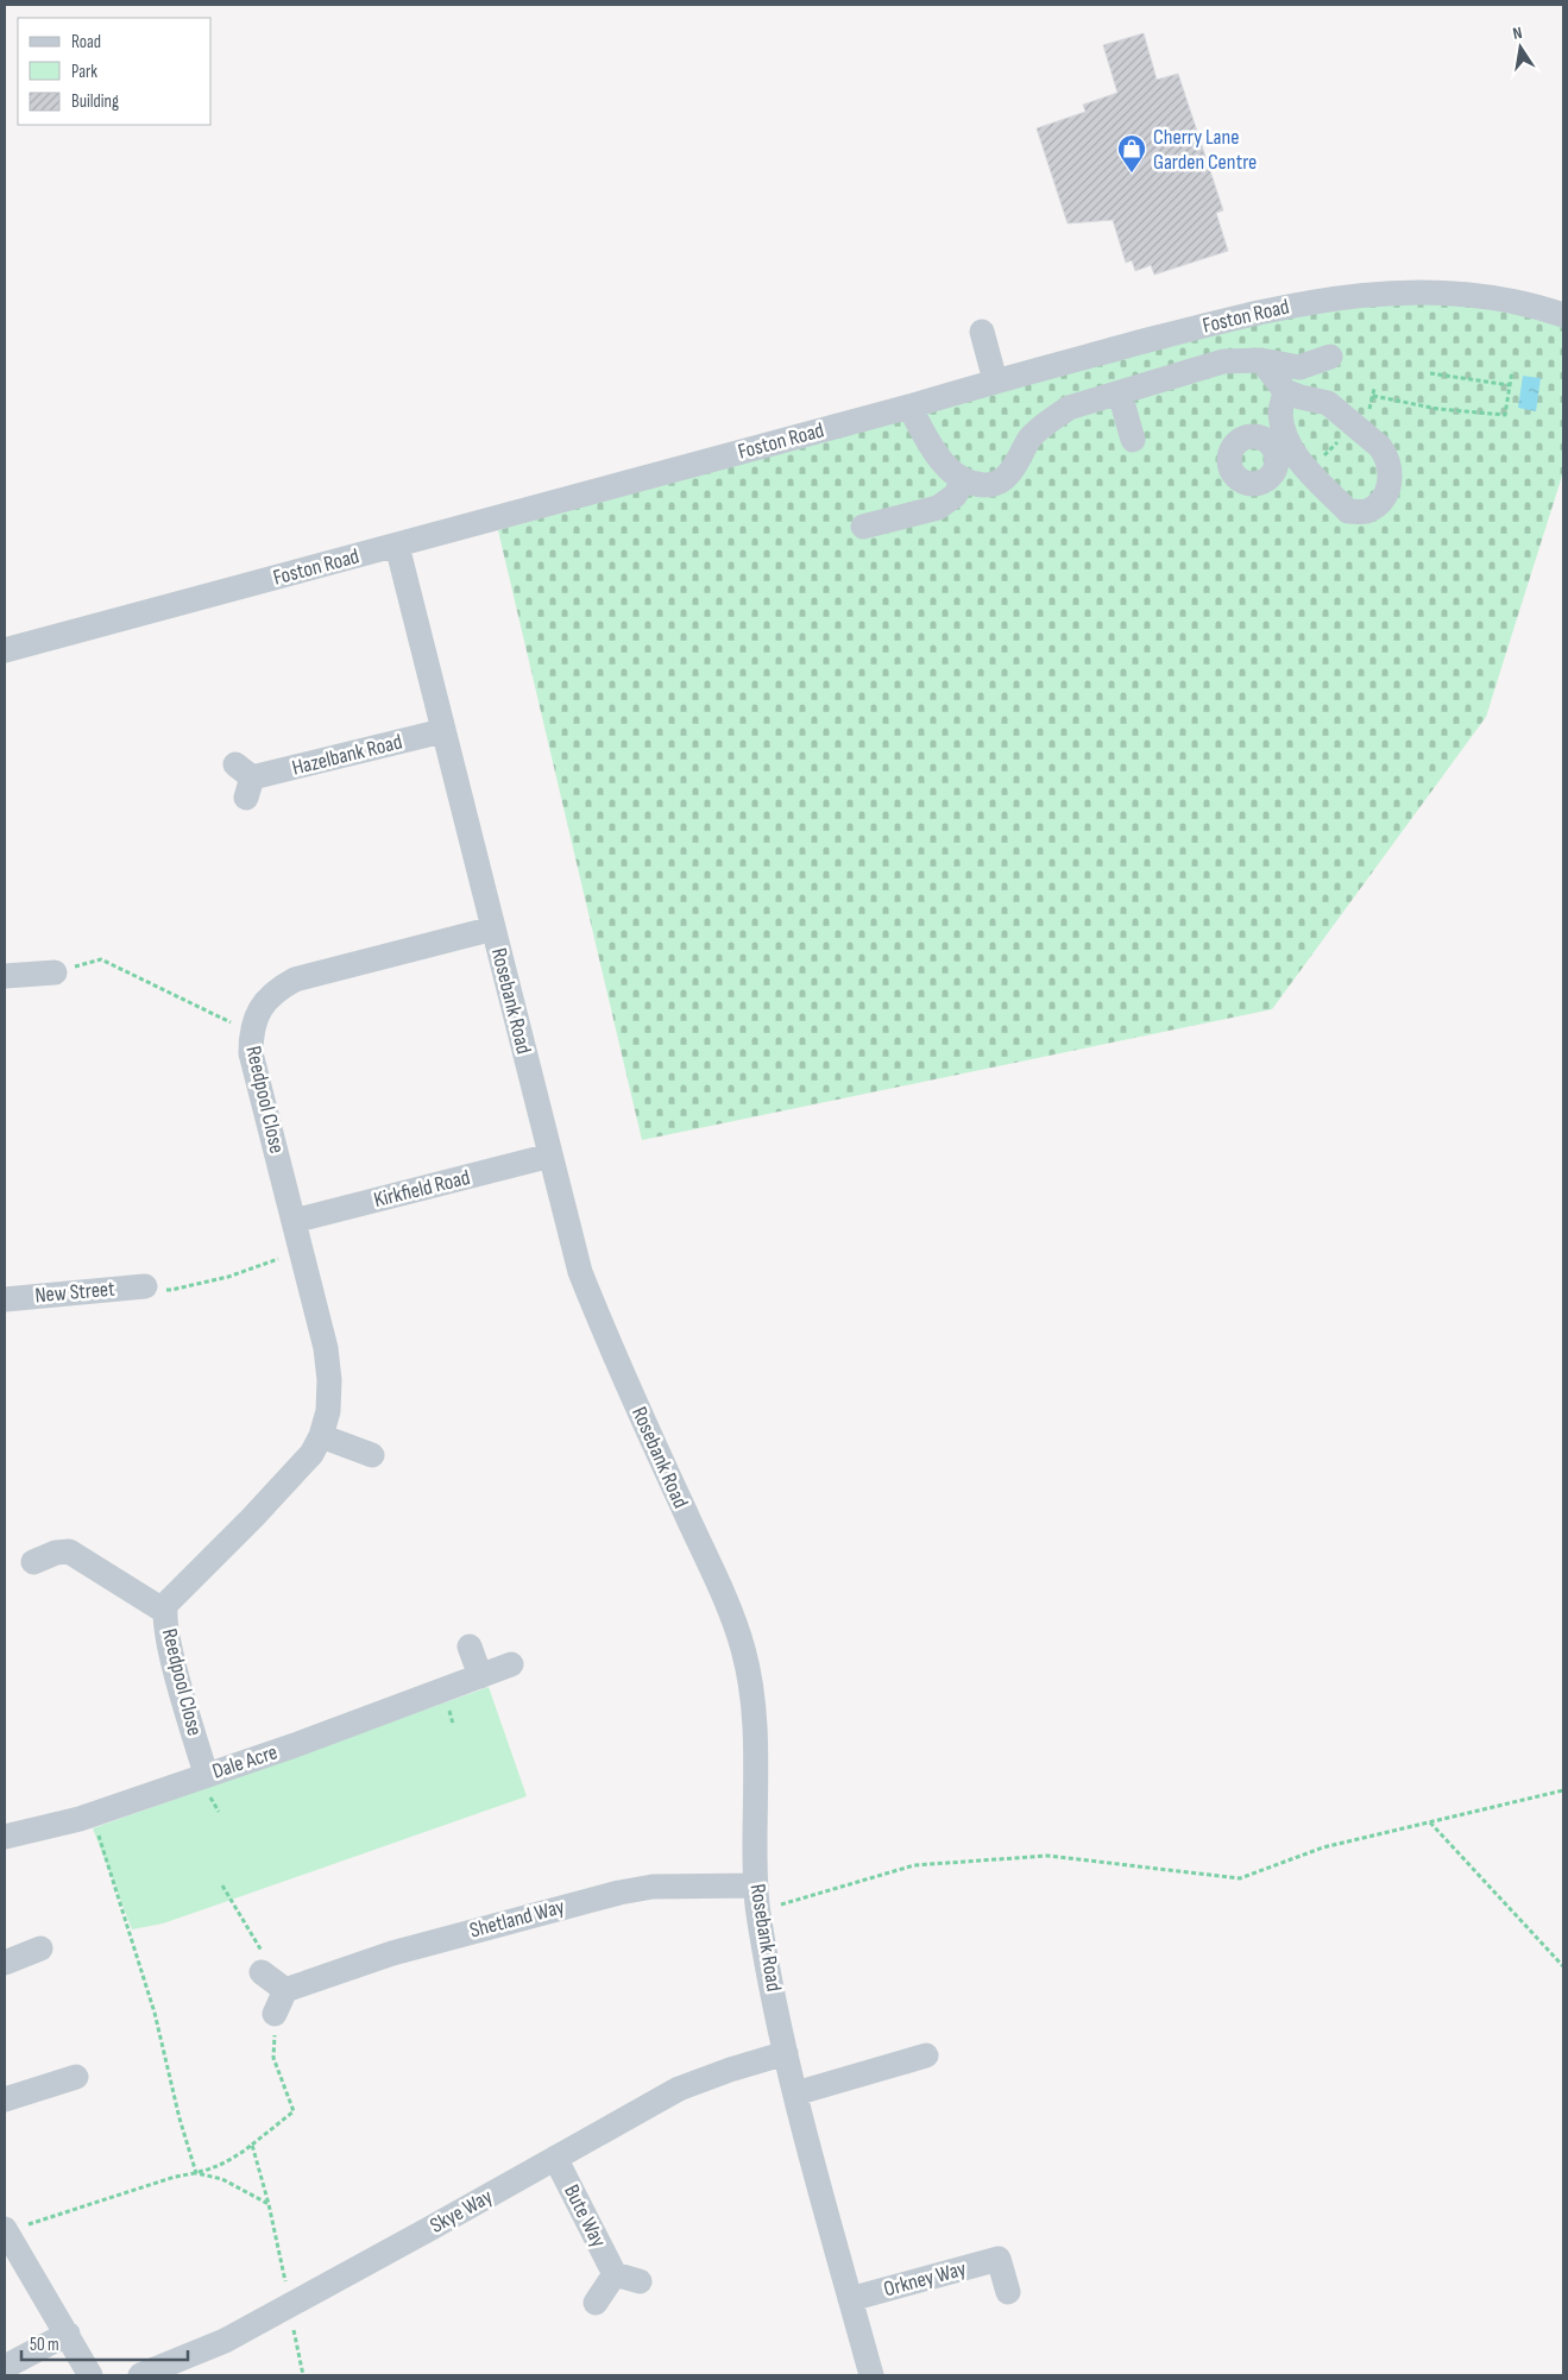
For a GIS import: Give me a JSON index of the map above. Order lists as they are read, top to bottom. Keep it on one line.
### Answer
{"streets":{"street":["Foston Road","Hazelbank Road","Rosebank Road","Reedpool Close","Kirkfield Road","New Street","Dale Acre","Shetland Way","Skye Way","Bute Way","Orkney Way"]},"crossings":[["Foston Road","Rosebank Road"],["Hazelbank Road","Rosebank Road"],["Rosebank Road","Reedpool Close"],["Rosebank Road","Kirkfield Road"],["Rosebank Road","Shetland Way"],["Rosebank Road","Skye Way"],["Rosebank Road","Orkney Way"],["Reedpool Close","Kirkfield Road"],["Reedpool Close","Dale Acre"],["Skye Way","Bute Way"]],"places":{"shop":["Cherry Lane Garden Centre"]},"legend":["Road","Park","Building"],"scale_bar":"50 m","north":"top"}
